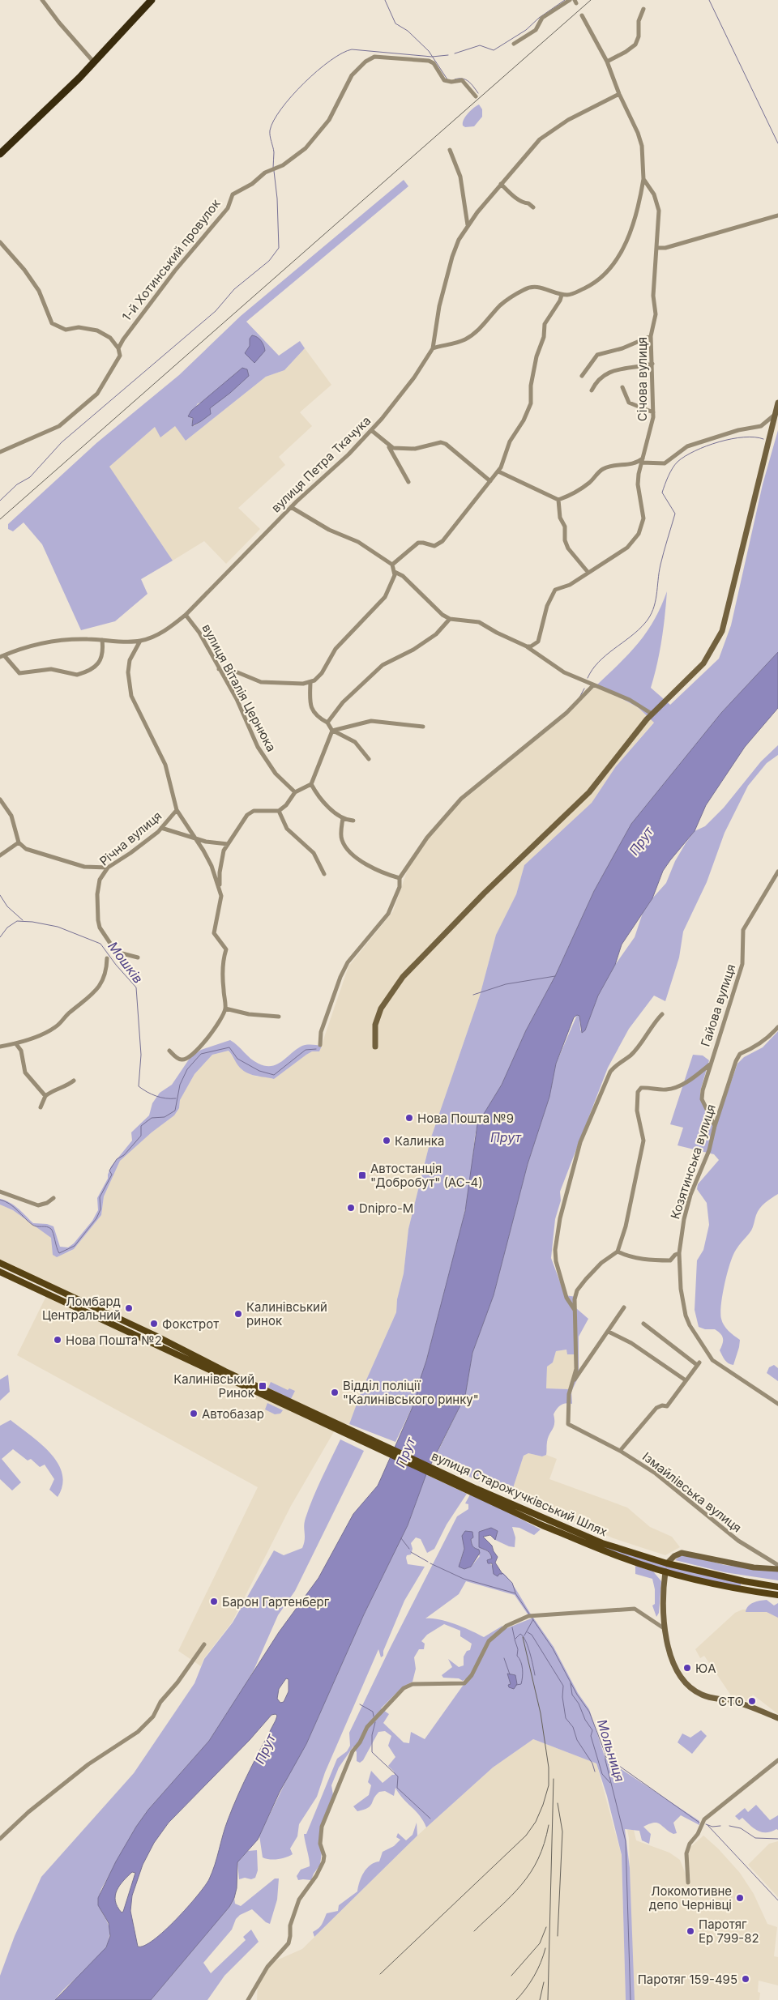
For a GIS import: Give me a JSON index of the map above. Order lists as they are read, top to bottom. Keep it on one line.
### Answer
{"streets":{"main road":["вулиця Старожучківський Шлях"],"street":["1-й Хотинський провулок","Січова вулиця","вулиця Петра Ткачука","вулиця Віталія Цернюка","Річна вулиця","Гайова вулиця","Козятинська вулиця","Ізмайлівська вулиця"]},"crossings":[["Січова вулиця","вулиця Петра Ткачука"],["вулиця Петра Ткачука","вулиця Віталія Цернюка"],["Гайова вулиця","Козятинська вулиця"]],"water":["Прут","Мошків","Мольниця"],"places":{"other":["Нова Пошта №9","Калинка","Dnipro-M","Ломбард Центральний","Калинівський ринок","Фокстрот","Нова Пошта №2","Відділ поліції \"Калинівського ринку\"","Автобазар","Барон Гартенберг","ЮА","СТО","Локомотивне депо Чернівці","Паротяг Ер 799-82","Паротяг 159-495"],"transit":["Автостанція \"Добробут\" (АС-4)","Калинівський Ринок"]}}
